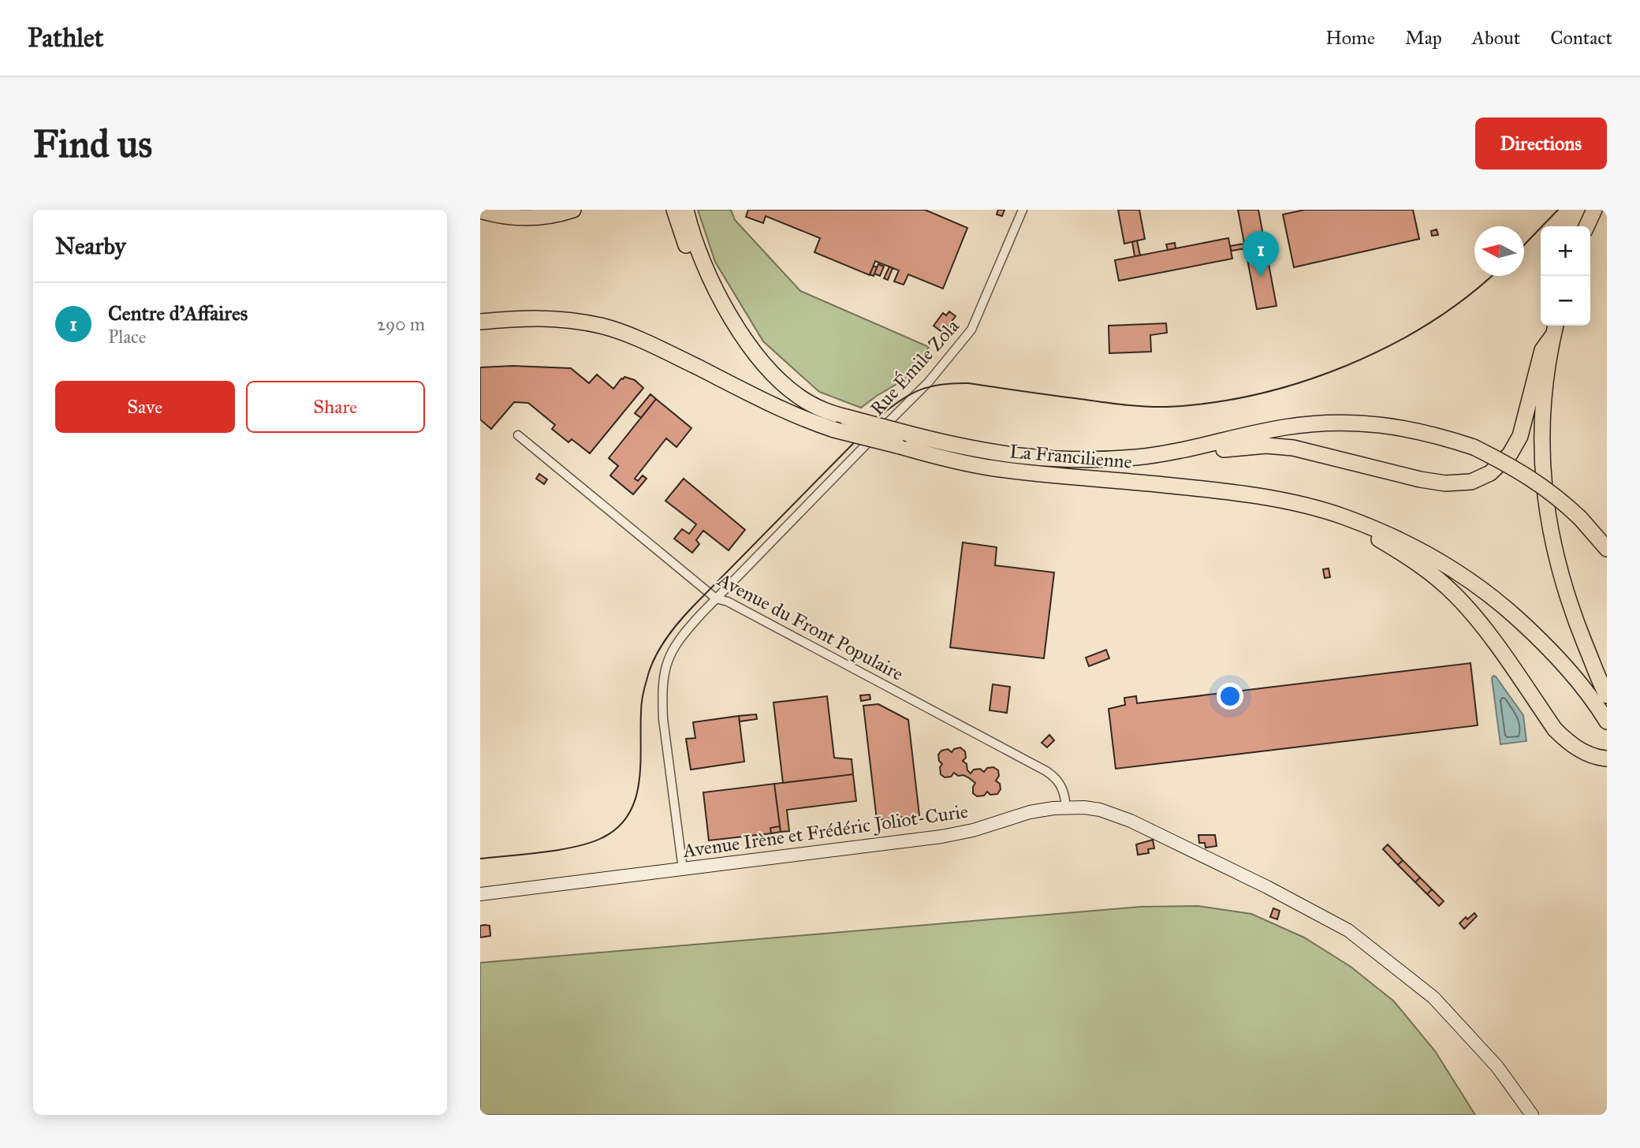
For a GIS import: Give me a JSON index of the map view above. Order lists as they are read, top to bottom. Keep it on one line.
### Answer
{"streets":{"highway":["La Francilienne"],"main road":["Avenue Irène et Frédéric Joliot-Curie"],"street":["Rue Émile Zola","Avenue du Front Populaire"]},"crossings":[["Rue Émile Zola","Avenue du Front Populaire"],["Rue Émile Zola","Avenue Irène et Frédéric Joliot-Curie"],["Avenue du Front Populaire","Avenue Irène et Frédéric Joliot-Curie"]],"north":"left","page":{"header":"Pathlet","nav":["Home","Map","About","Contact"],"buttons":["Directions",["Save","Share"]],"title":"Find us","heading":"Nearby","map_buttons":["+","−"],"pins":"1","list":[{"mark":"1","name":"Centre d'Affaires","note":"Place","value":"290 m"}]}}
